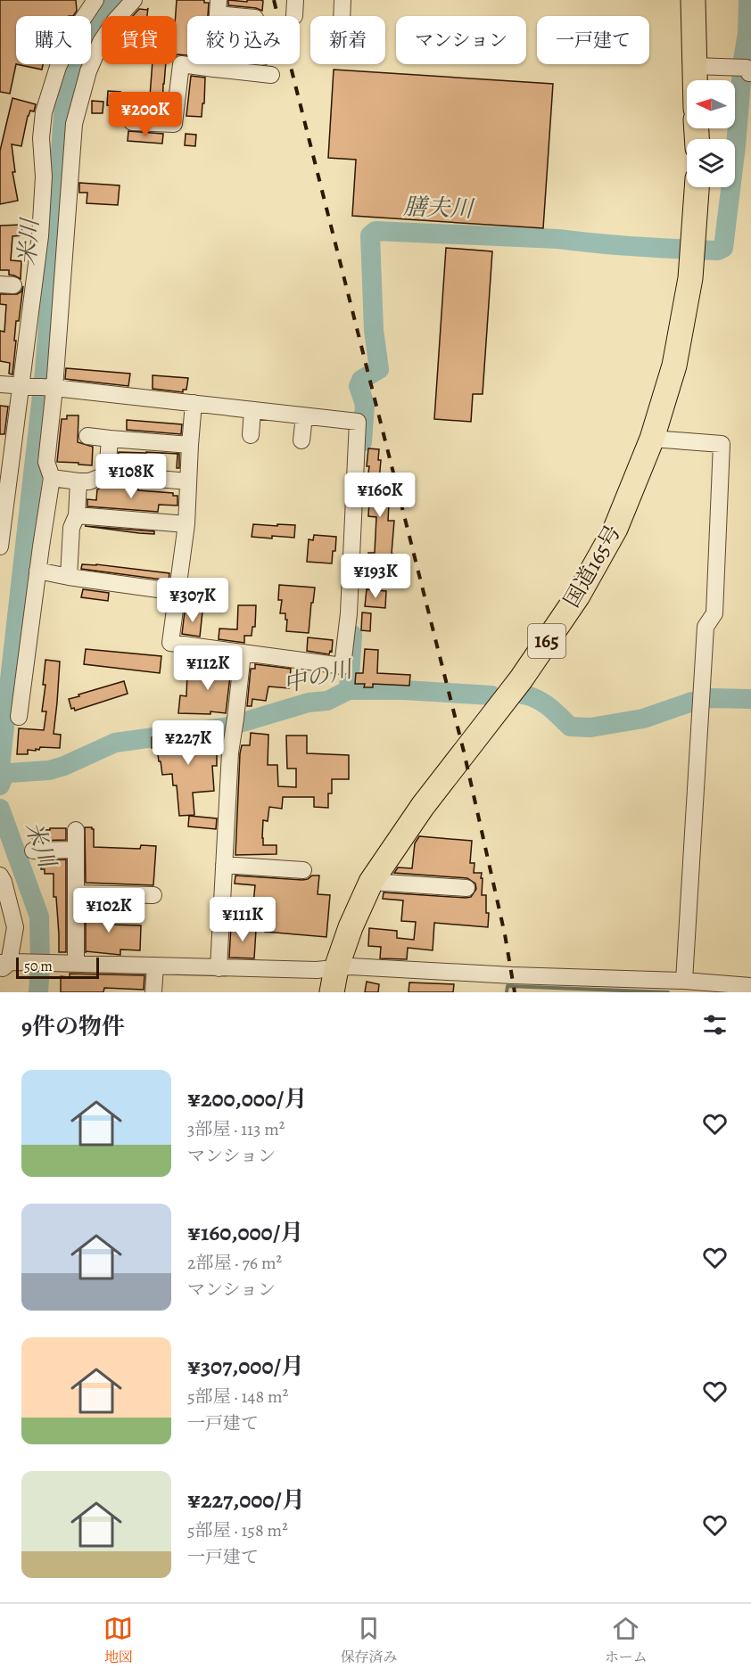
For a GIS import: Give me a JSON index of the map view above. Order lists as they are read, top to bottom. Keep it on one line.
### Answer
{"streets":{"highway":["国道165号","165"]},"water":["膳夫川","米川","中の川"],"scale_bar":"50 m","north":"left","page":{"chip":["購入","賃貸","絞り込み","新着","マンション","一戸建て"],"price":["¥200K","¥108K","¥160K","¥193K","¥307K","¥112K","¥227K","¥102K","¥111K"],"scale":"50 m","heading":"9件の物件","list":[{"name":"¥200,000/月","note":"3部屋 · 113 m² · マンション"},{"name":"¥160,000/月","note":"2部屋 · 76 m² · マンション"},{"name":"¥307,000/月","note":"5部屋 · 148 m² · 一戸建て"},{"name":"¥227,000/月","note":"5部屋 · 158 m² · 一戸建て"}],"tabs":["地図","保存済み","ホーム"]}}
